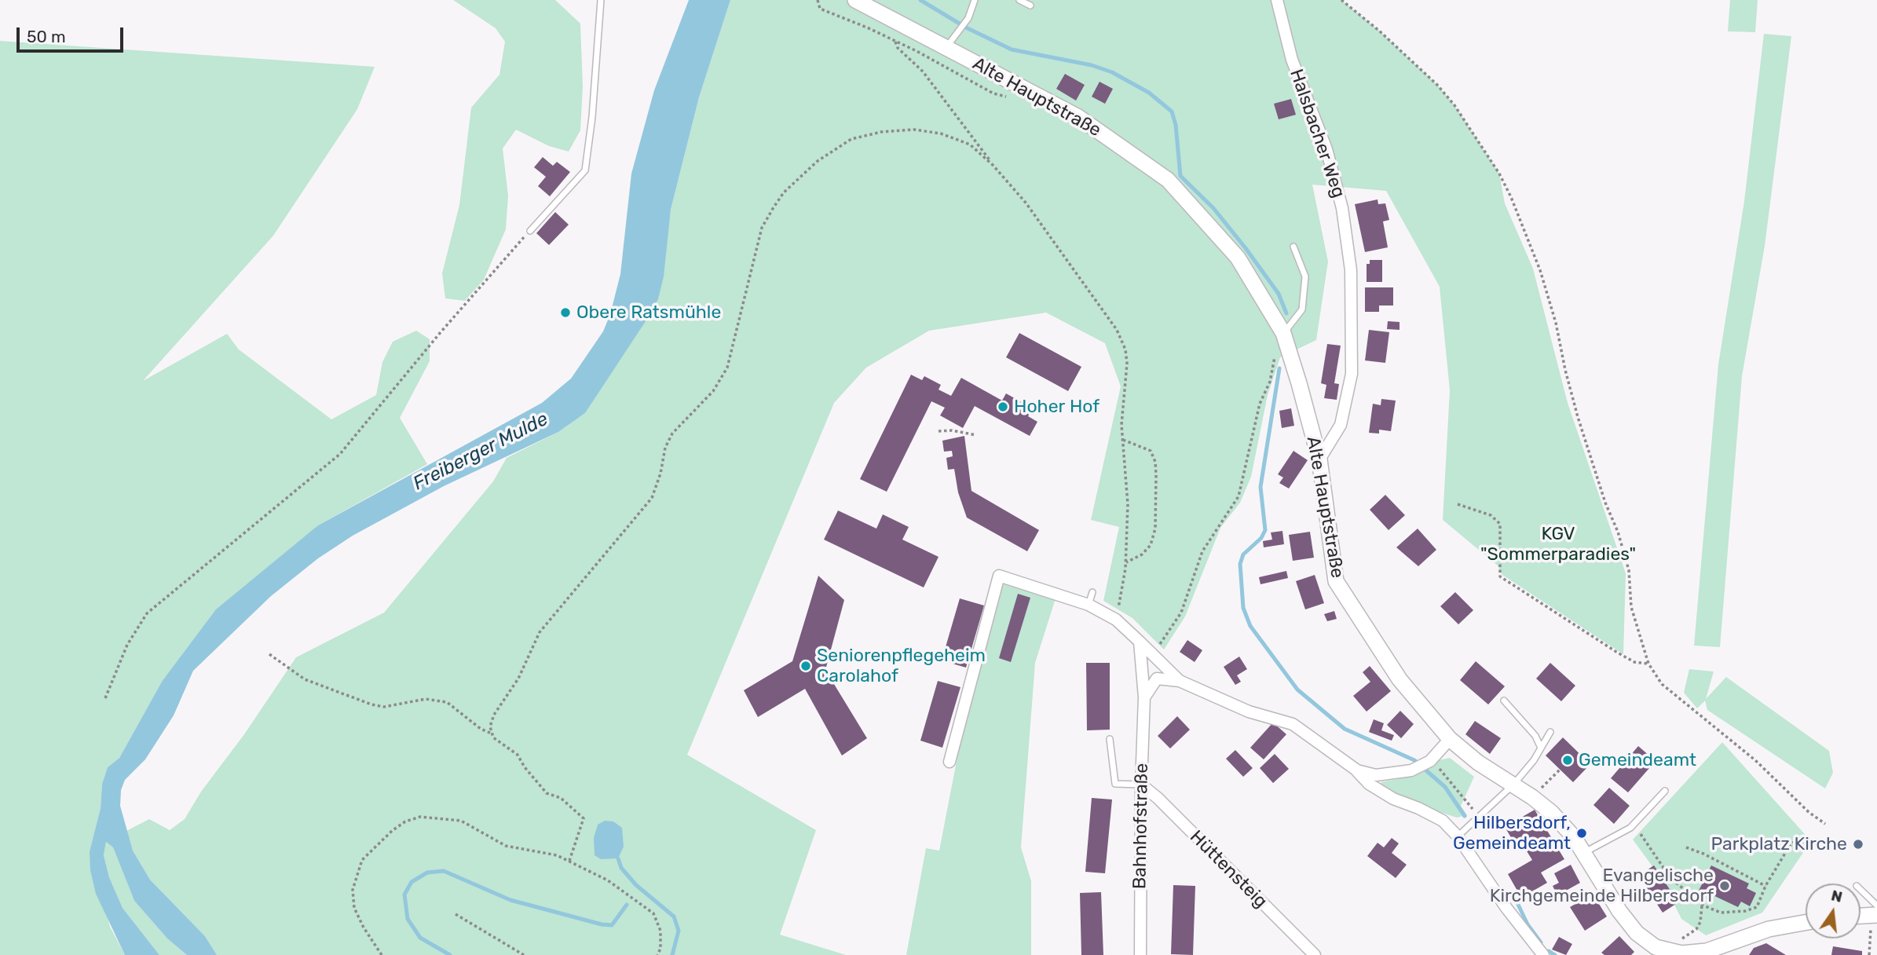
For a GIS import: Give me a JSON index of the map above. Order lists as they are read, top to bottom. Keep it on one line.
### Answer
{"streets":{"main road":["Alte Hauptstraße"],"street":["Halsbacher Weg","Bahnhofstraße","Hüttensteig"]},"crossings":[["Alte Hauptstraße","Halsbacher Weg"],["Bahnhofstraße","Hüttensteig"]],"water":["Freiberger Mulde"],"parks":["KGV \"Sommerparadies\""],"places":["Obere Ratsmühle","Hoher Hof","Seniorenpflegeheim Carolahof","Gemeindeamt","Hilbersdorf, Gemeindeamt","Parkplatz Kirche","Evangelische Kirchgemeinde Hilbersdorf"],"scale_bar":"50 m","north":"top"}
